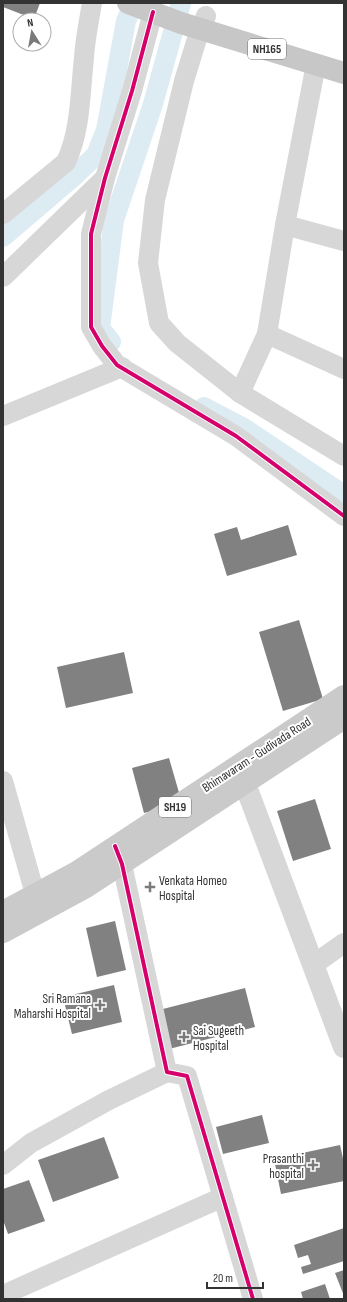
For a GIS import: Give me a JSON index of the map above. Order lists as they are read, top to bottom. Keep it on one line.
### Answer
{"streets":{"highway":["NH165"],"main road":["Bhimavaram - Gudivada Road","SH19"]},"places":{"health":["Venkata Homeo Hospital","Sri Ramana Maharshi Hospital","Sai Sugeeth Hospital","Prasanthi hospital"]},"scale_bar":"20 m","north":"top"}
